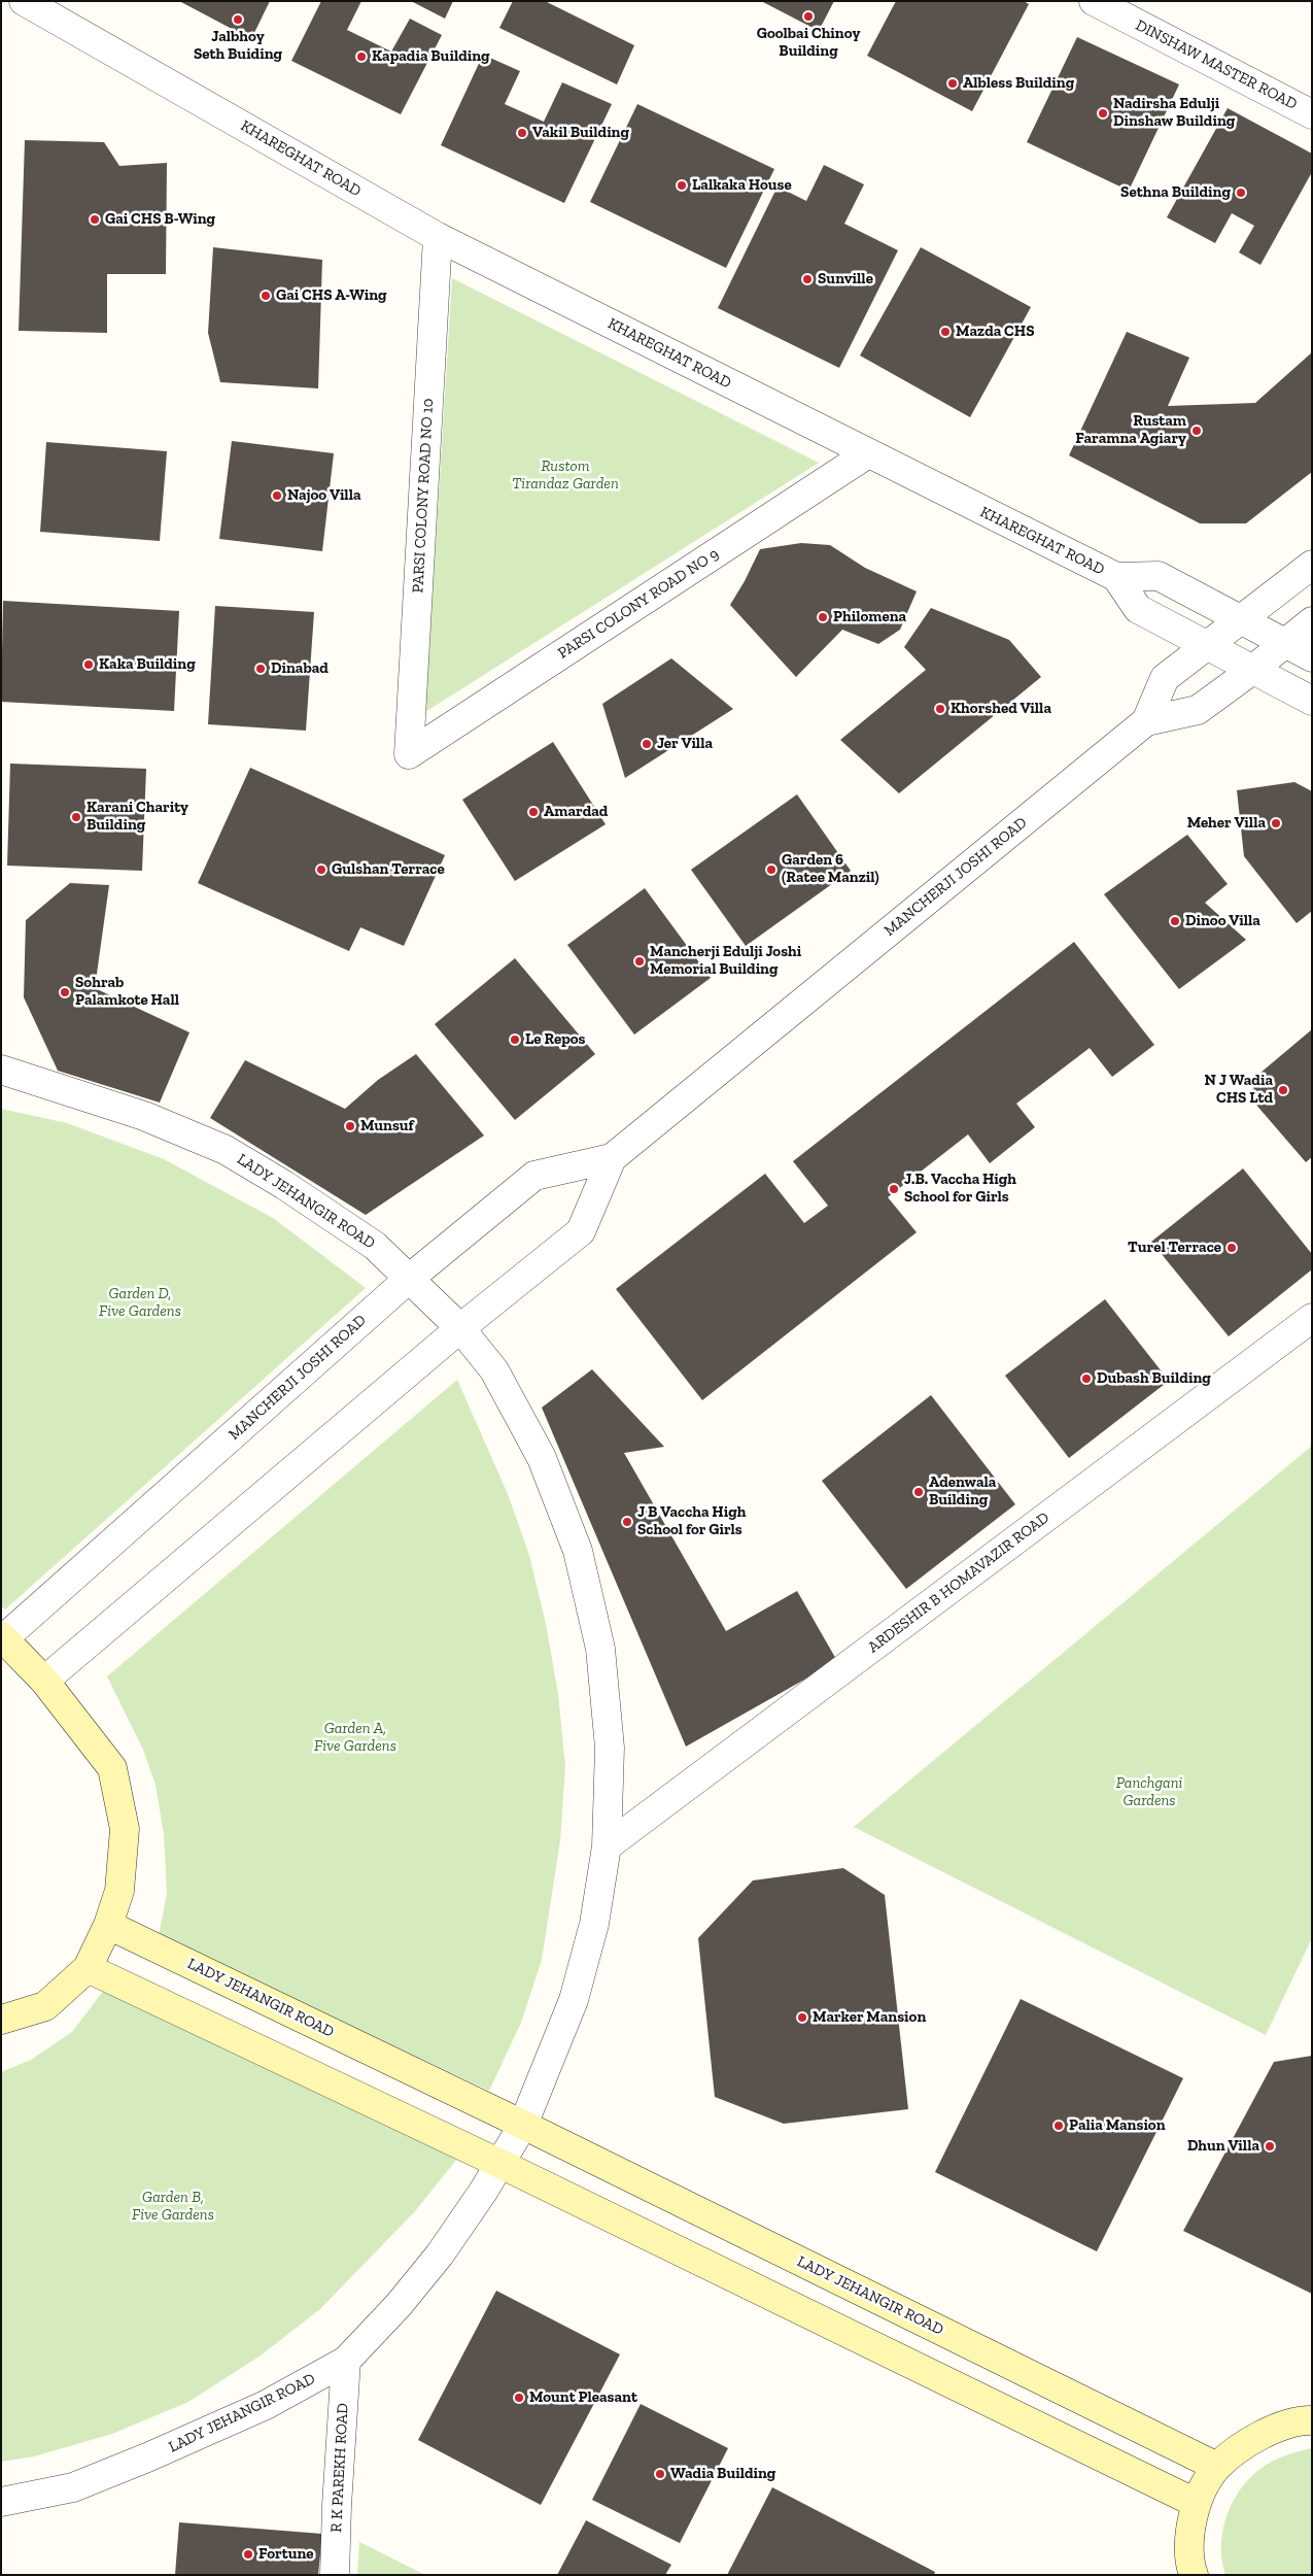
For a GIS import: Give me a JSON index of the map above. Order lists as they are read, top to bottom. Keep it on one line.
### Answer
{"streets":{"street":["DINSHAW MASTER ROAD","KHAREGHAT ROAD","PARSI COLONY ROAD NO 10","PARSI COLONY ROAD NO 9","MANCHERJI JOSHI ROAD","LADY JEHANGIR ROAD","ARDESHIR B HOMAVAZIR ROAD","R K PAREKH ROAD"]},"crossings":[["KHAREGHAT ROAD","PARSI COLONY ROAD NO 10"],["KHAREGHAT ROAD","PARSI COLONY ROAD NO 9"],["KHAREGHAT ROAD","MANCHERJI JOSHI ROAD"],["PARSI COLONY ROAD NO 10","PARSI COLONY ROAD NO 9"],["MANCHERJI JOSHI ROAD","LADY JEHANGIR ROAD"],["LADY JEHANGIR ROAD","ARDESHIR B HOMAVAZIR ROAD"],["LADY JEHANGIR ROAD","R K PAREKH ROAD"]],"parks":["Rustom Tirandaz Garden","Garden D, Five Gardens","Garden A, Five Gardens","Panchgani Gardens","Garden B, Five Gardens"],"places":["Goolbai Chinoy Building","Jalbhoy Seth Buiding","Kapadia Building","Albless Building","Nadirsha Edulji Dinshaw Building","Vakil Building","Lalkaka House","Sethna Building","Gai CHS B-Wing","Sunville","Gai CHS A-Wing","Mazda CHS","Rustam Faramna Agiary","Najoo Villa","Philomena","Kaka Building","Dinabad","Khorshed Villa","Jer Villa","Amardad","Karani Charity Building","Meher Villa","Gulshan Terrace","Garden 6 (Ratee Manzil)","Dinoo Villa","Mancherji Edulji Joshi Memorial Building","Sohrab Palamkote Hall","Le Repos","N J Wadia CHS Ltd","Munsuf","J.B. Vaccha High School for Girls","Turel Terrace","Dubash Building","Adenwala Building","J B Vaccha High School for Girls","Marker Mansion","Palia Mansion","Dhun Villa","Mount Pleasant","Wadia Building","Fortune"]}
